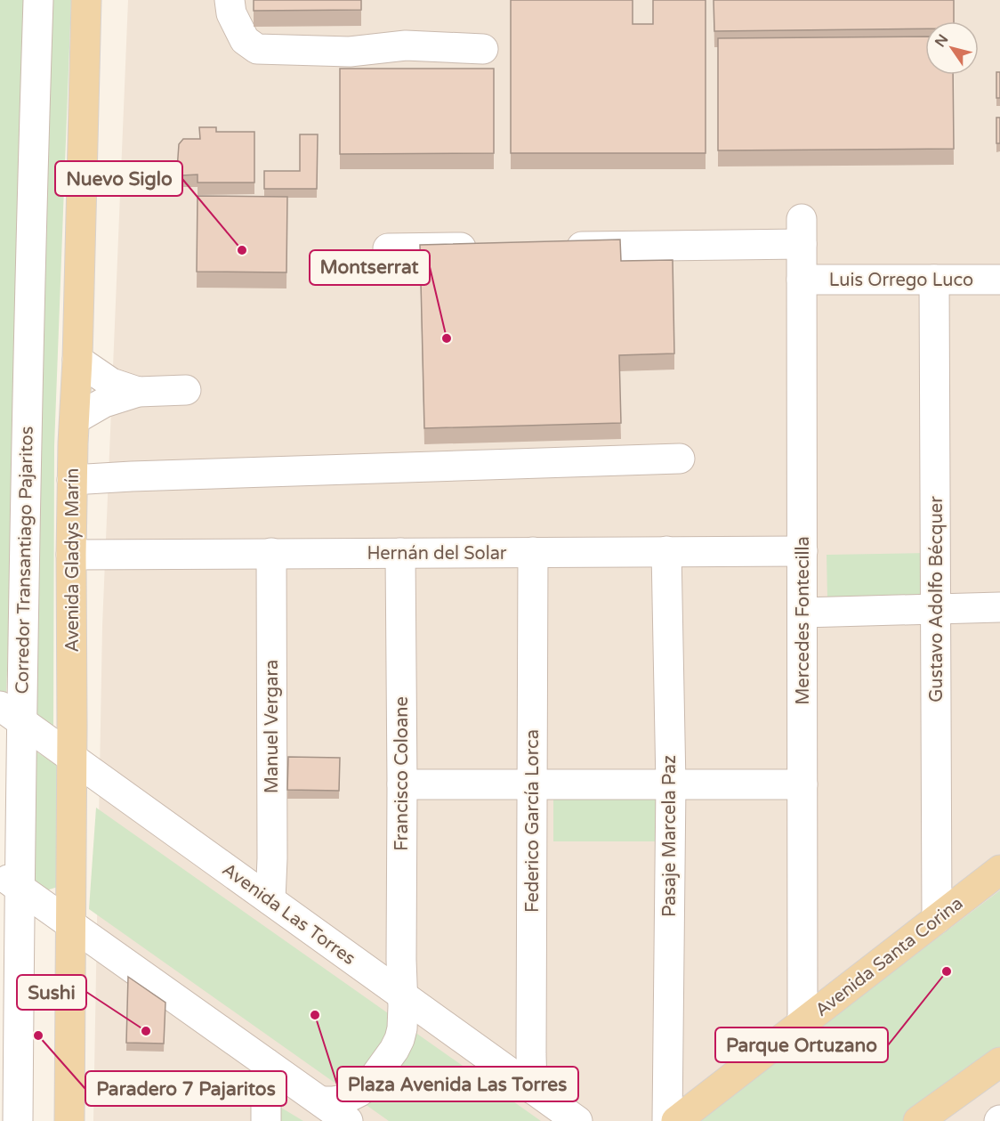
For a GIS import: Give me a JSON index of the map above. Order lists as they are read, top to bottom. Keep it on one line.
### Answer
{"streets":{"main road":["Avenida Gladys Marín","Avenida Santa Corina"],"street":["Luis Orrego Luco","Hernán del Solar","Corredor Transantiago Pajaritos","Gustavo Adolfo Bécquer","Mercedes Fontecilla","Manuel Vergara","Francisco Coloane","Federico García Lorca","Pasaje Marcela Paz","Avenida Las Torres"]},"crossings":[["Luis Orrego Luco","Gustavo Adolfo Bécquer"],["Luis Orrego Luco","Mercedes Fontecilla"],["Hernán del Solar","Avenida Gladys Marín"],["Hernán del Solar","Mercedes Fontecilla"],["Hernán del Solar","Manuel Vergara"],["Hernán del Solar","Francisco Coloane"],["Hernán del Solar","Federico García Lorca"],["Hernán del Solar","Pasaje Marcela Paz"],["Corredor Transantiago Pajaritos","Avenida Las Torres"],["Avenida Gladys Marín","Avenida Las Torres"],["Gustavo Adolfo Bécquer","Avenida Santa Corina"],["Mercedes Fontecilla","Avenida Santa Corina"],["Manuel Vergara","Avenida Las Torres"],["Francisco Coloane","Avenida Las Torres"],["Federico García Lorca","Avenida Las Torres"]],"places":["Nuevo Siglo","Montserrat","Parque Ortuzano","Plaza Avenida Las Torres","Sushi","Paradero 7 Pajaritos"],"north":"top left"}
